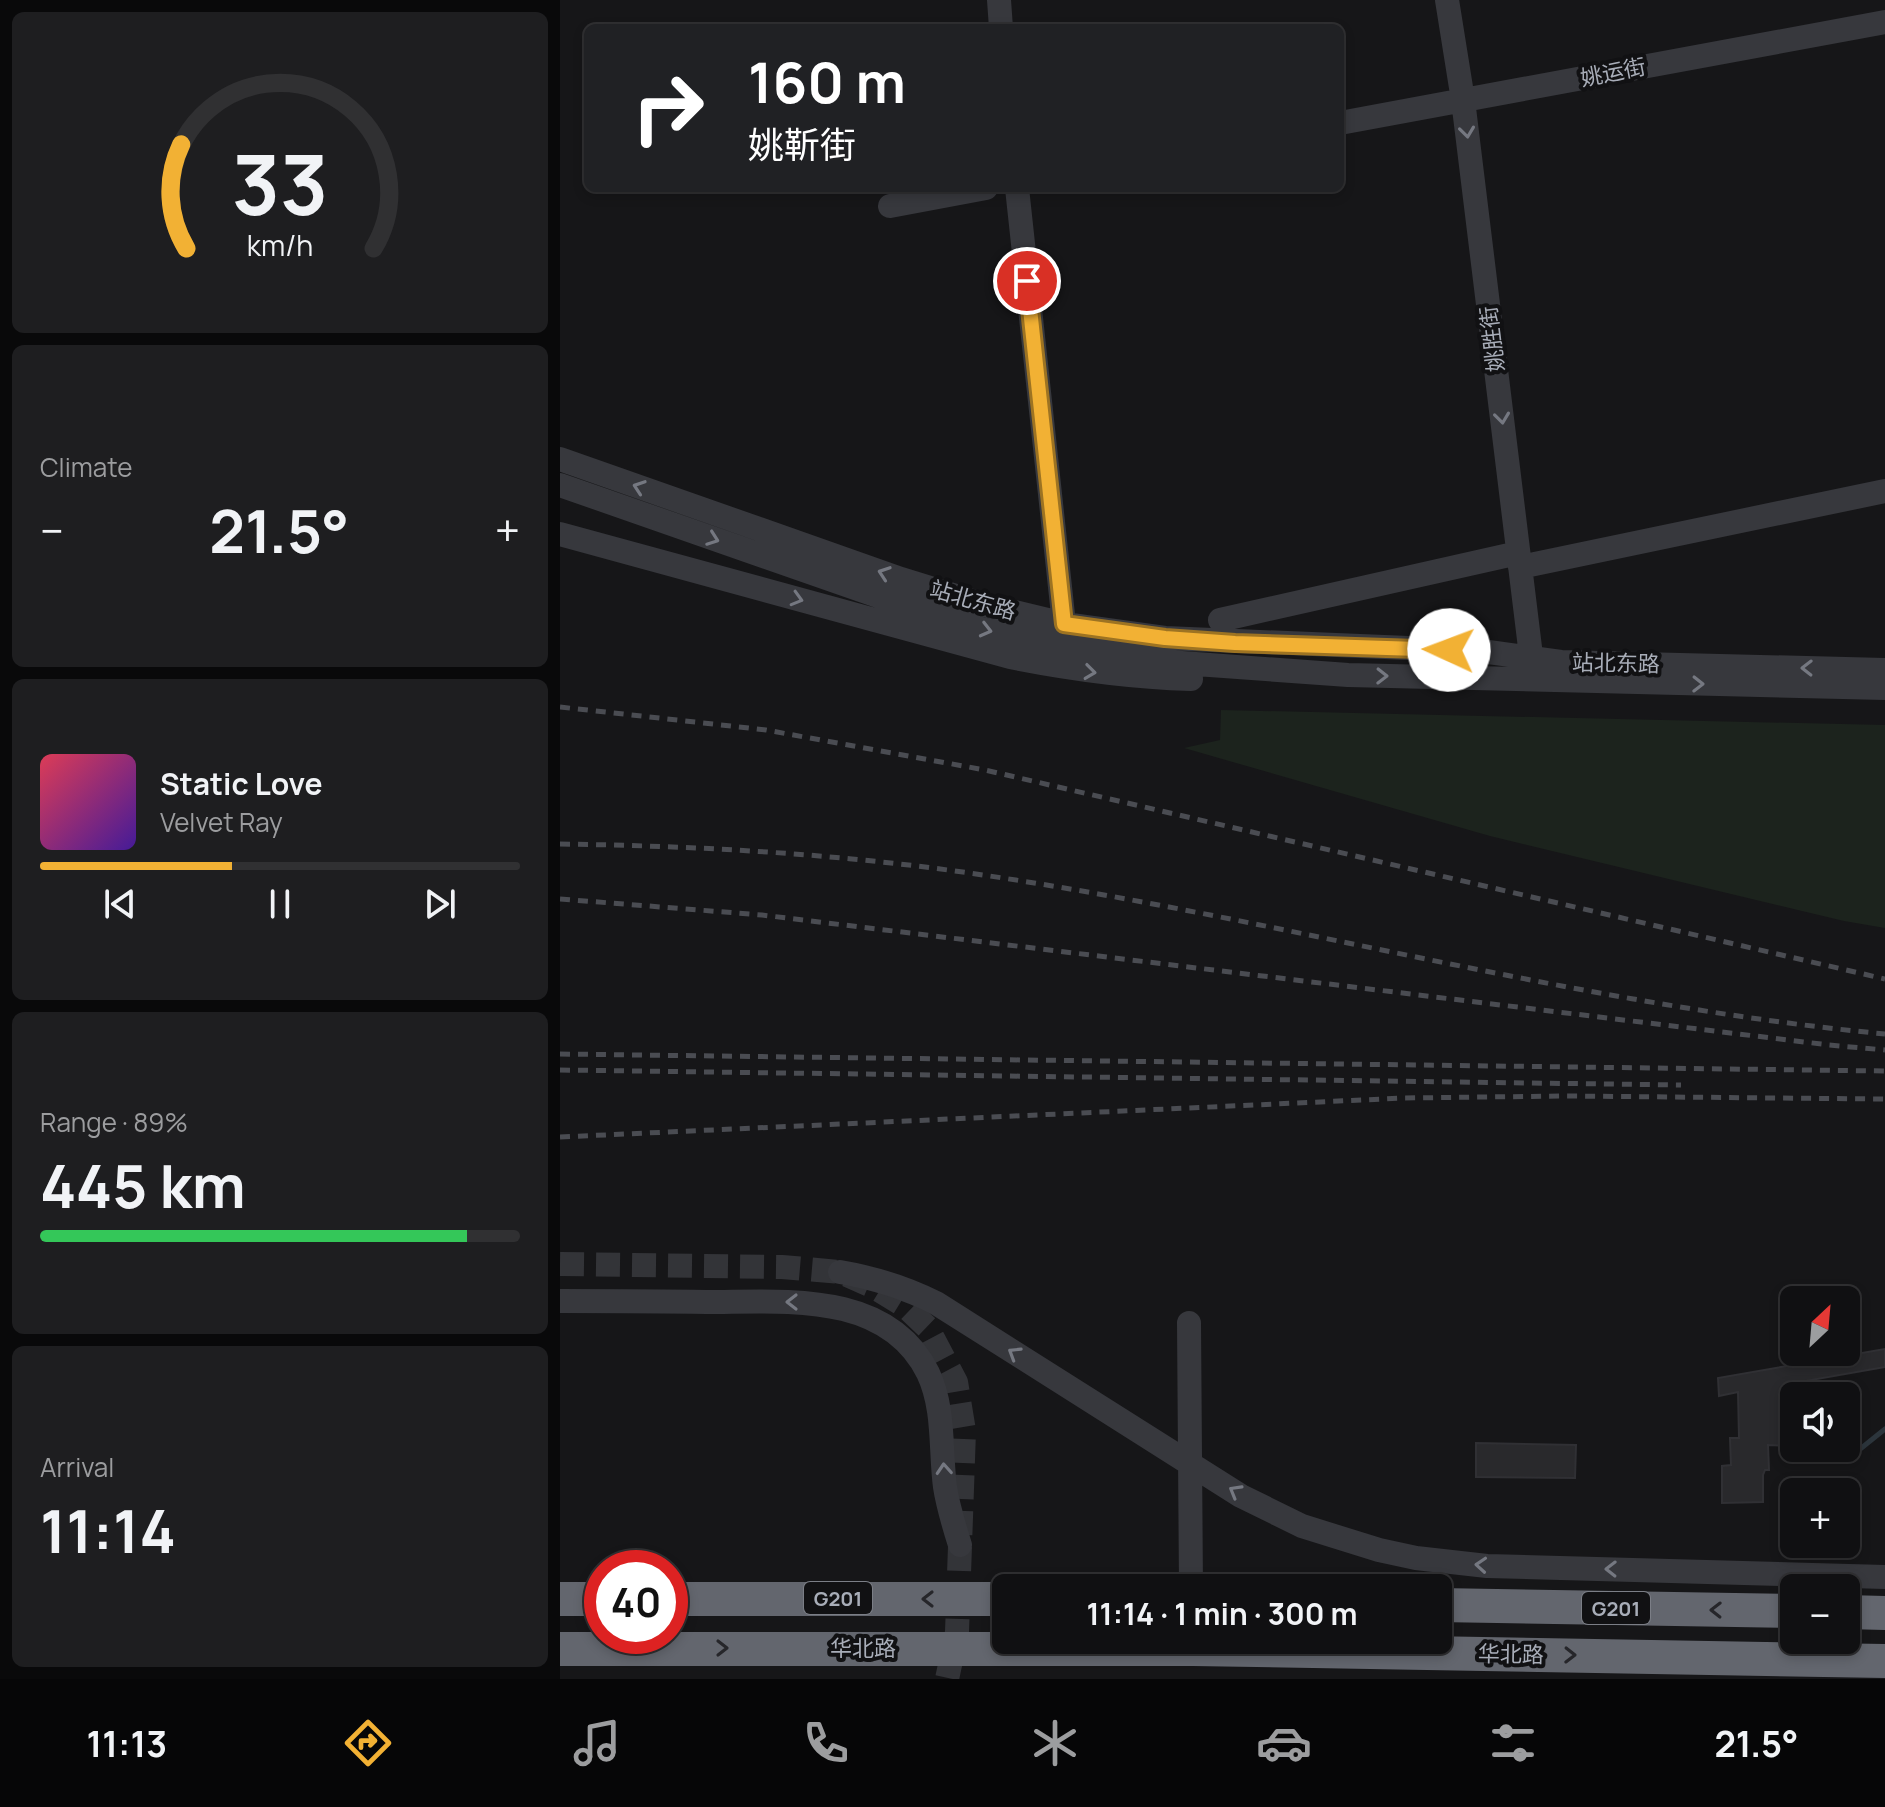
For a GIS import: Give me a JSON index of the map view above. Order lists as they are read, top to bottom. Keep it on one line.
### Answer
{"streets":{"highway":["G201","华北路"],"street":["姚运街","姚胜街","站北东路"]},"crossings":[["姚运街","姚胜街"],["姚胜街","站北东路"]],"one_way":["姚胜街"],"north":"top right","page":{"turn":["160 m","姚靳街"],"tile":["Climate",["Range · 89%","445 km"],["Arrival","11:14"]],"heat":["−","21.5°","+"],"song":["Static Love","Velvet Ray"],"map_buttons":["+","−"],"limit":"40","trip":"11:14 · 1 min · 300 m","tabs":["11:13","21.5°"],"gauge":["33","km/h"]}}
